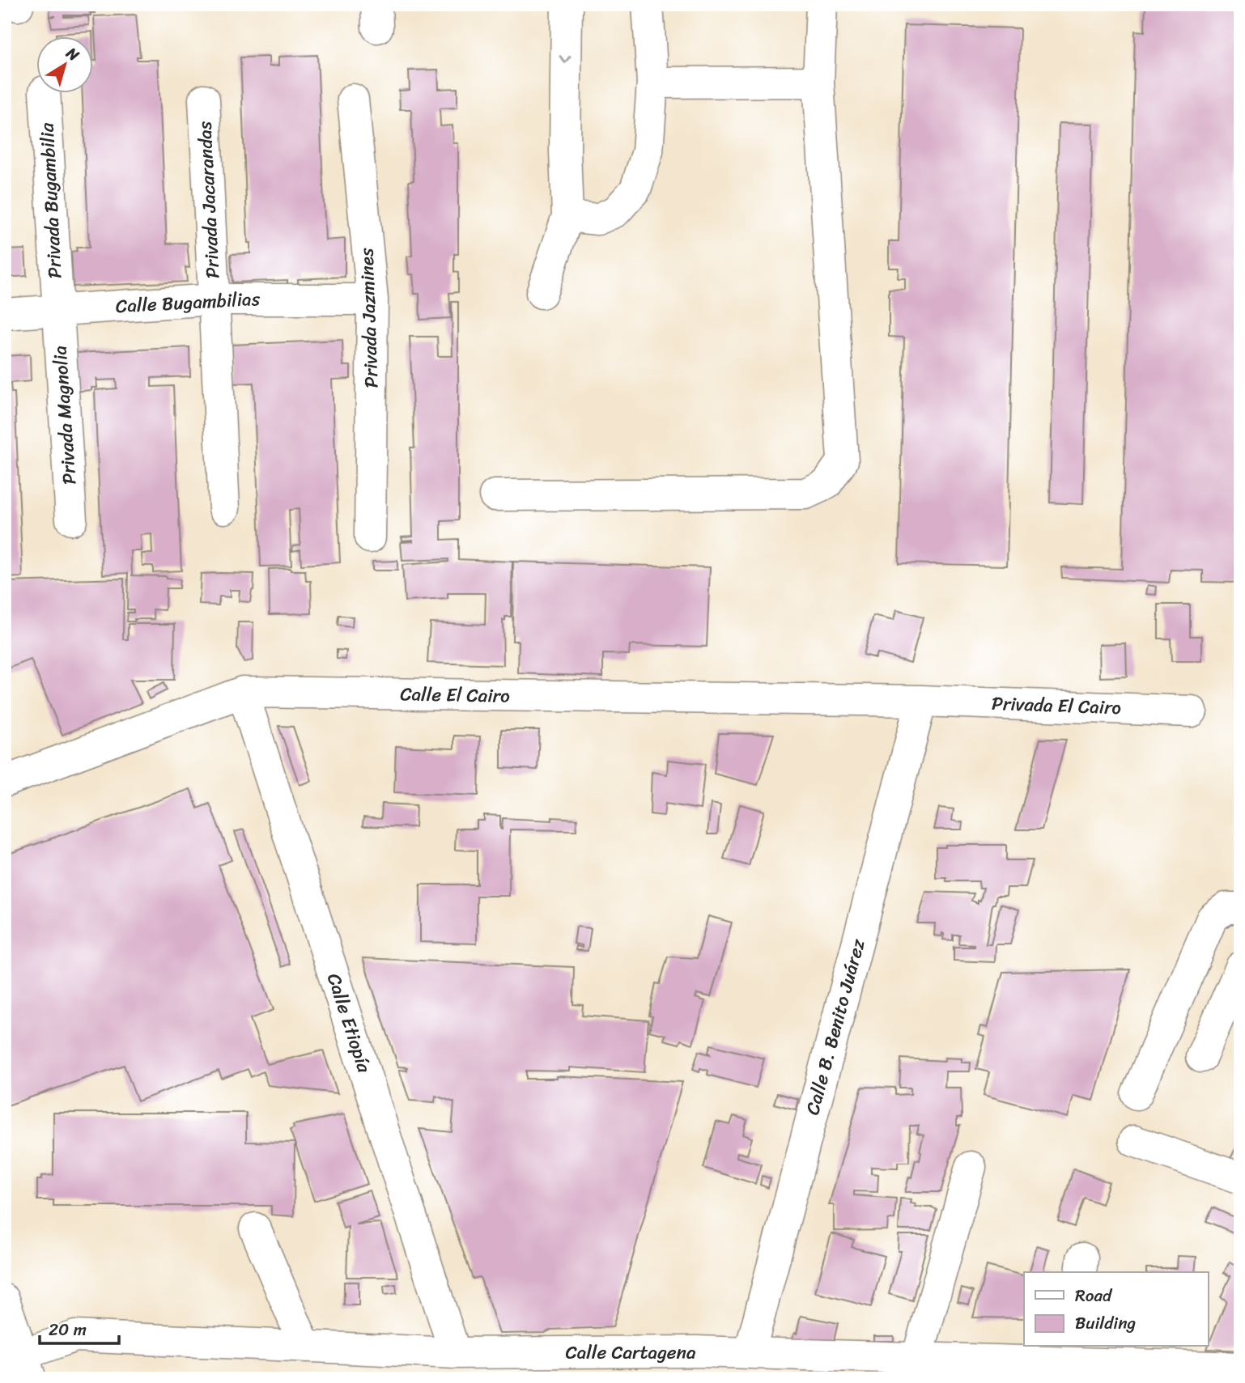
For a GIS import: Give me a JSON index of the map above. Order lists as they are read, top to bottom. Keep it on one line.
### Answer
{"streets":{"street":["Privada Jacarandas","Privada Bugambilia","Calle Bugambilias","Privada Jazmines","Privada Magnolia","Calle El Cairo","Privada El Cairo","Calle Etiopía","Calle B. Benito Juárez","Calle Cartagena"]},"crossings":[["Privada Jacarandas","Calle Bugambilias"],["Privada Bugambilia","Calle Bugambilias"],["Privada Bugambilia","Privada Magnolia"],["Calle Bugambilias","Privada Jazmines"],["Calle Bugambilias","Privada Magnolia"],["Calle El Cairo","Privada El Cairo"],["Calle El Cairo","Calle Etiopía"],["Calle El Cairo","Calle B. Benito Juárez"],["Privada El Cairo","Calle B. Benito Juárez"],["Calle Etiopía","Calle Cartagena"],["Calle B. Benito Juárez","Calle Cartagena"]],"legend":["Road","Building"],"scale_bar":"20 m","north":"top right"}
